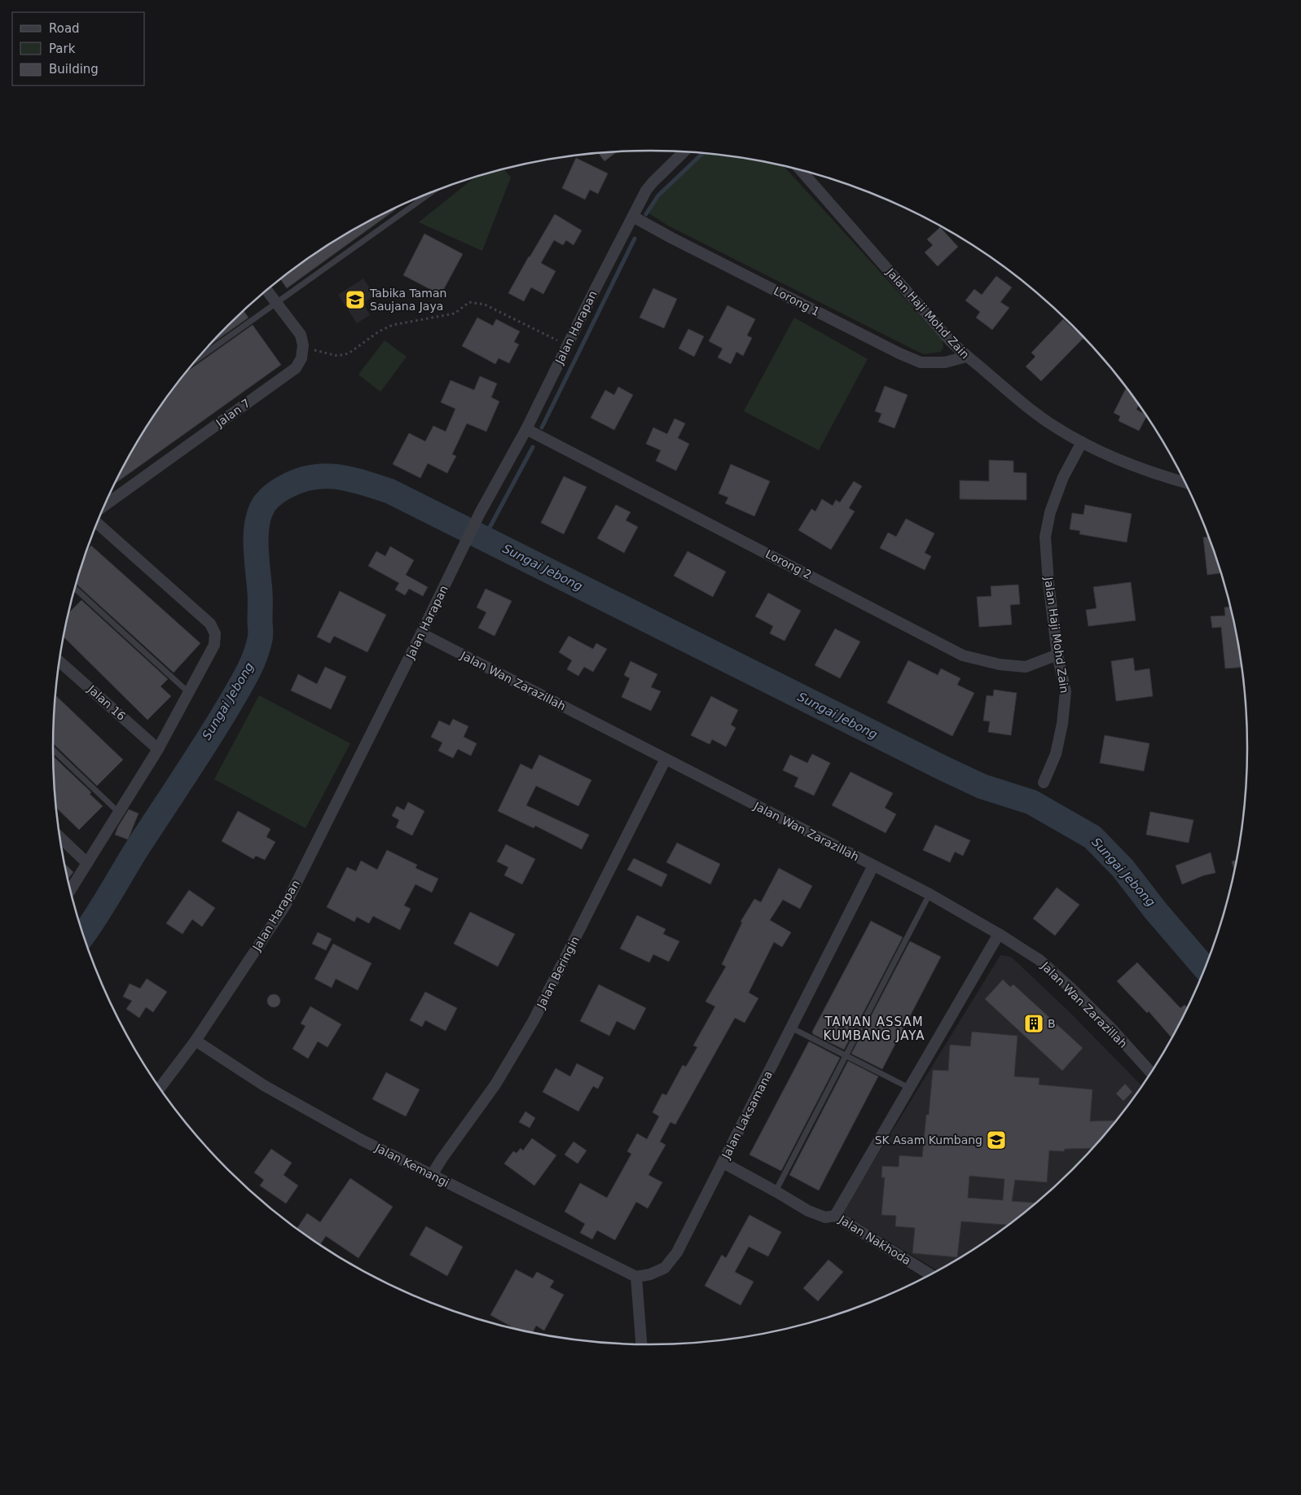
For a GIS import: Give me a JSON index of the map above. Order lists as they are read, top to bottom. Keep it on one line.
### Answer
{"streets":{"street":["Lorong 1","Jalan Haji Mohd Zain","Jalan Harapan","Jalan 7","Lorong 2","Jalan Wan Zarazillah","Jalan 16","Jalan Beringin","Jalan Laksamana","Jalan Kemangi","Jalan Nakhoda"]},"crossings":[["Lorong 1","Jalan Haji Mohd Zain"],["Lorong 1","Jalan Harapan"],["Jalan Haji Mohd Zain","Lorong 2"],["Jalan Harapan","Lorong 2"],["Jalan Harapan","Jalan Wan Zarazillah"],["Jalan Harapan","Jalan Kemangi"],["Jalan Wan Zarazillah","Jalan Beringin"],["Jalan Wan Zarazillah","Jalan Laksamana"],["Jalan Beringin","Jalan Kemangi"],["Jalan Laksamana","Jalan Kemangi"]],"districts":["TAMAN ASSAM KUMBANG JAYA"],"water":["Sungai Jebong"],"places":{"school or university":["Tabika Taman Saujana Jaya","SK Asam Kumbang"],"building":["B"]},"legend":["Road","Park","Building"]}
